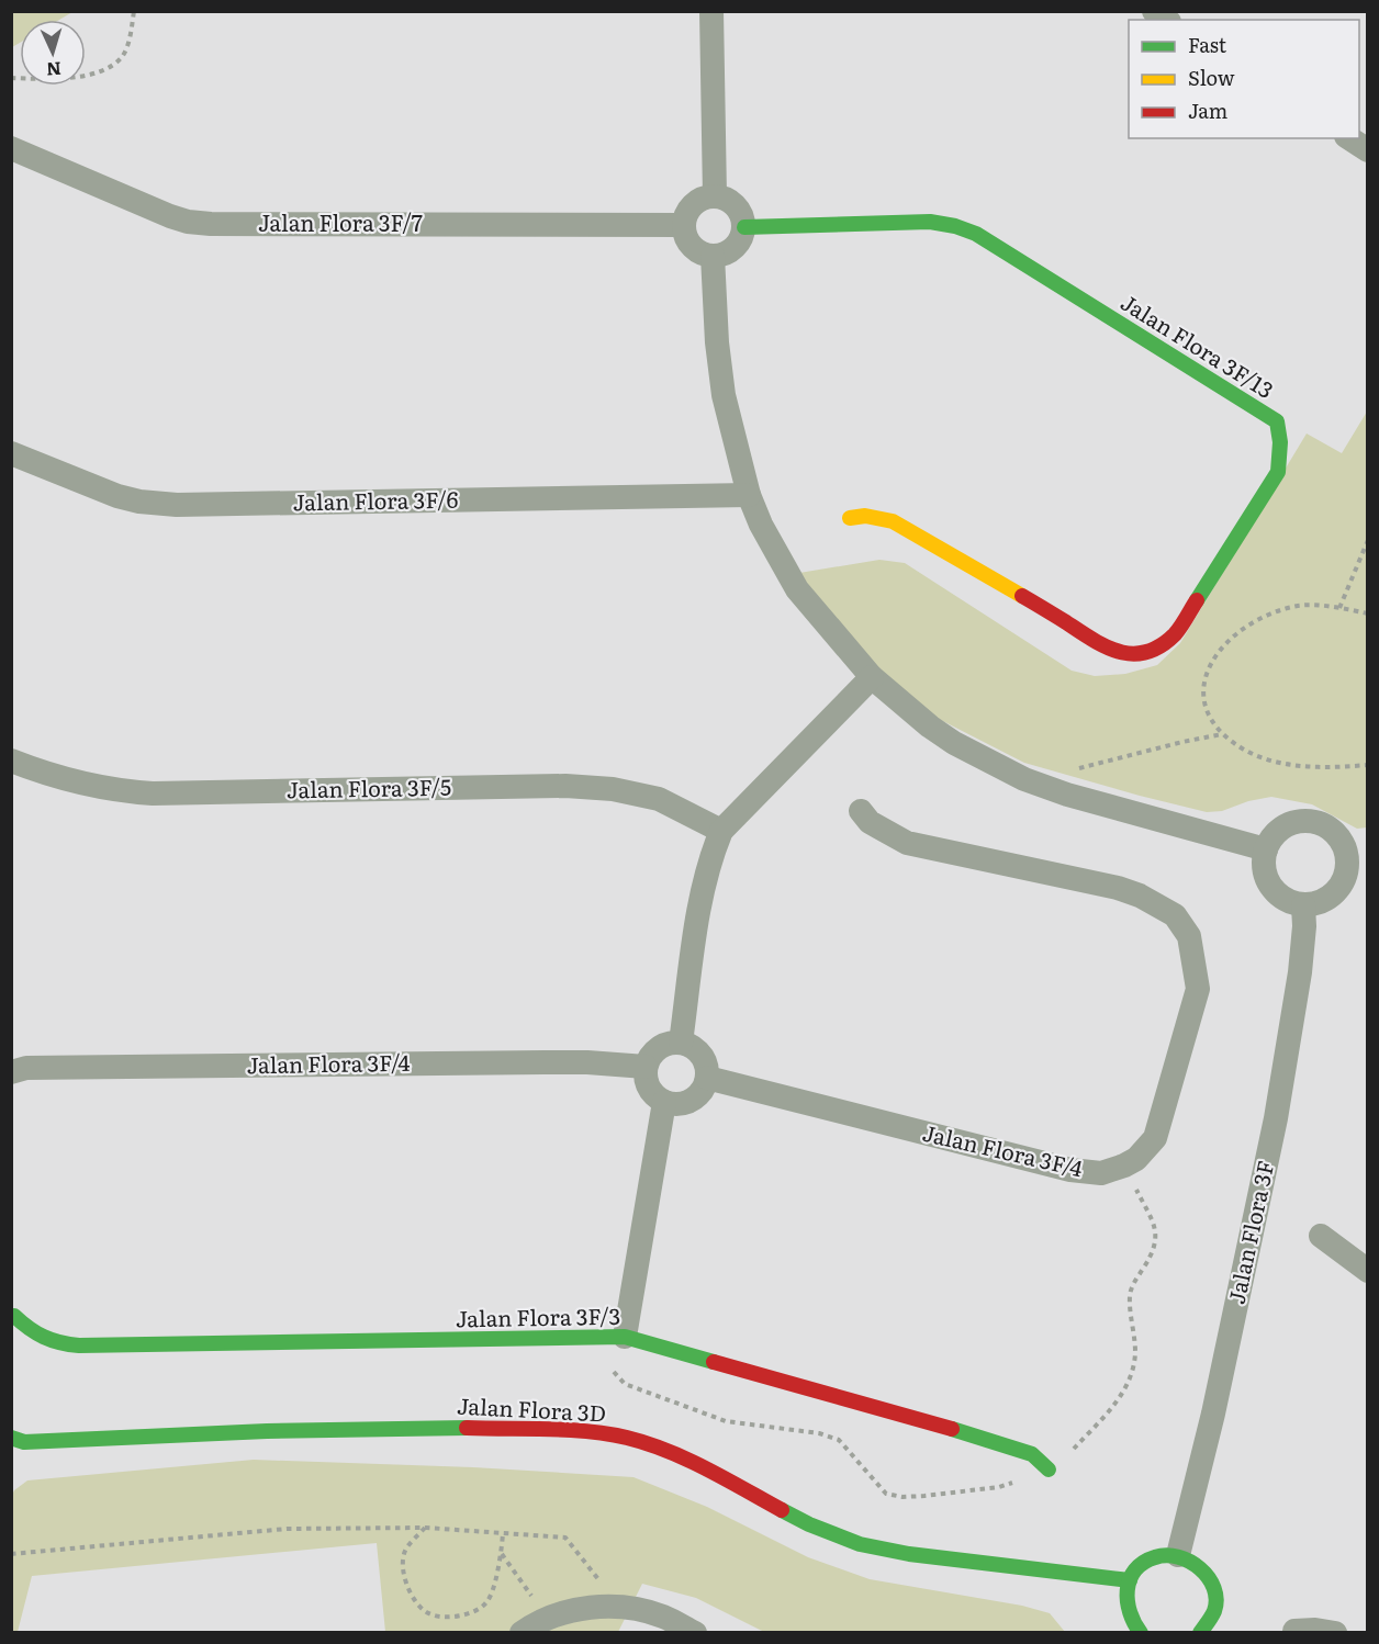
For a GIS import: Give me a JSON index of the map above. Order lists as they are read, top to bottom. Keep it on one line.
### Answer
{"streets":{"street":["Jalan Flora 3F/7","Jalan Flora 3F/13","Jalan Flora 3F/6","Jalan Flora 3F/5","Jalan Flora 3F/4","Jalan Flora 3F","Jalan Flora 3F/3","Jalan Flora 3D"]},"crossings":[["Jalan Flora 3F/7","Jalan Flora 3F/13"]],"legend":["Fast","Slow","Jam"],"north":"bottom"}
